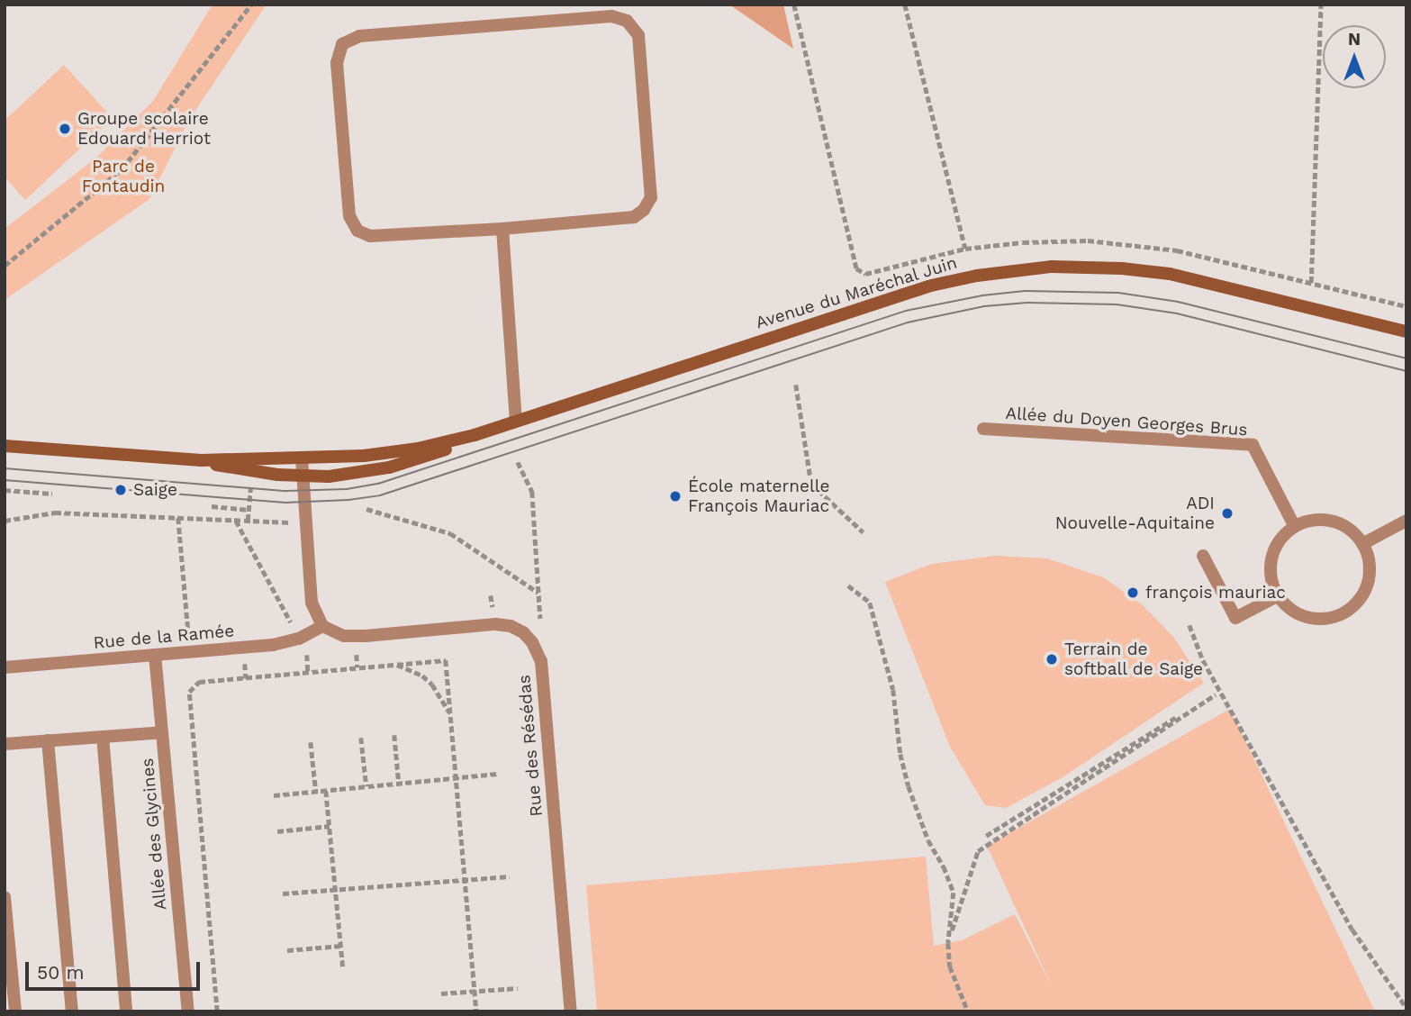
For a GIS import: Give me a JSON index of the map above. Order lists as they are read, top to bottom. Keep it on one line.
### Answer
{"streets":{"main road":["Avenue du Maréchal Juin"],"street":["Allée du Doyen Georges Brus","Rue de la Ramée","Rue des Résédas","Allée des Glycines"]},"crossings":[["Rue de la Ramée","Rue des Résédas"],["Rue de la Ramée","Allée des Glycines"]],"parks":["Parc de Fontaudin"],"places":["Groupe scolaire Edouard Herriot","Saige","École maternelle François Mauriac","ADI Nouvelle-Aquitaine","françois mauriac","Terrain de softball de Saige"],"scale_bar":"50 m","north":"top"}
